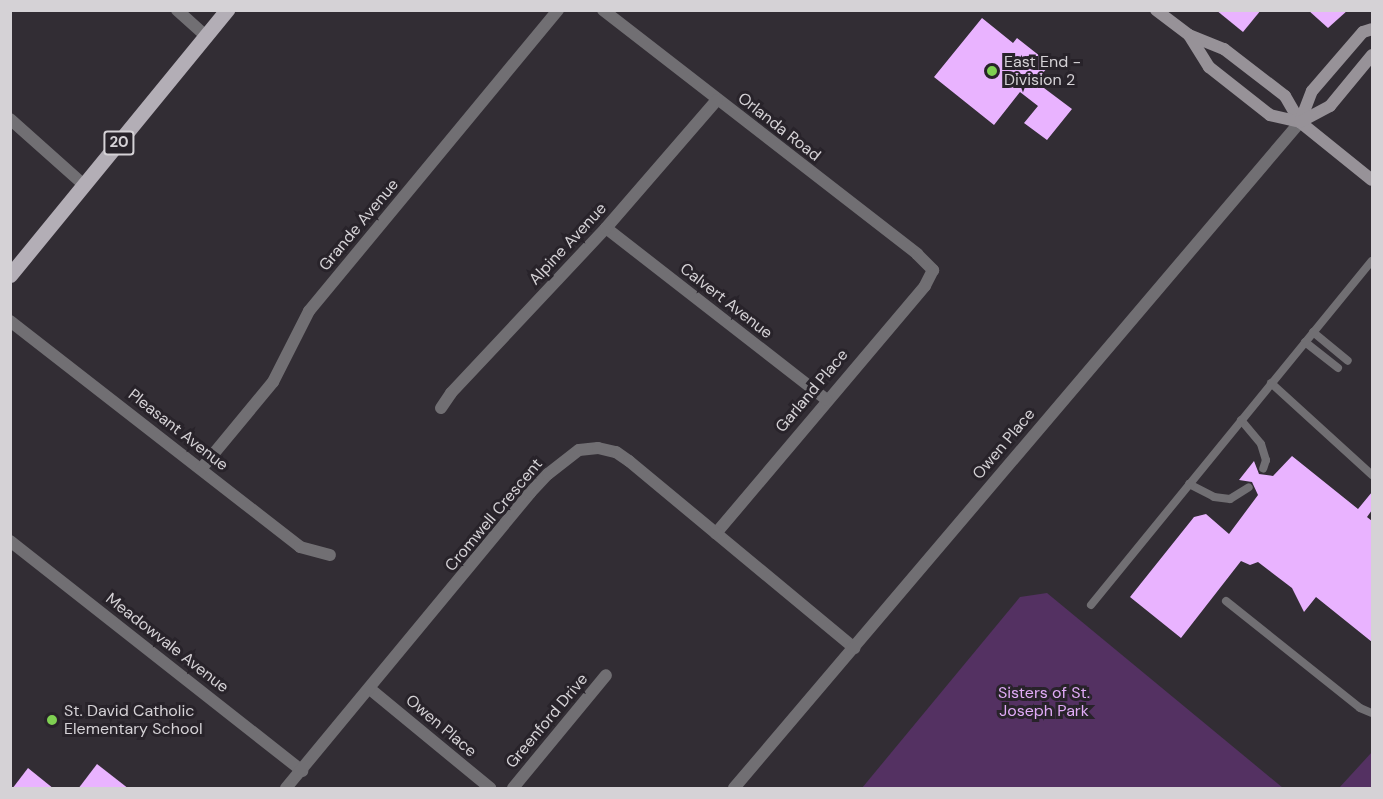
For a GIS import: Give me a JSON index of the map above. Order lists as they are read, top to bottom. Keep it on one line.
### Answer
{"streets":{"main road":["20"],"street":["Orlanda Road","Grande Avenue","Alpine Avenue","Calvert Avenue","Garland Place","Pleasant Avenue","Owen Place","Cromwell Crescent","Meadowvale Avenue","Greenford Drive"]},"crossings":[["Orlanda Road","Alpine Avenue"],["Orlanda Road","Garland Place"],["Grande Avenue","Pleasant Avenue"],["Alpine Avenue","Calvert Avenue"],["Calvert Avenue","Garland Place"],["Garland Place","Cromwell Crescent"],["Owen Place","Cromwell Crescent"],["Cromwell Crescent","Meadowvale Avenue"]],"parks":["Sisters of St. Joseph Park"],"places":["East End - Division 2","St. David Catholic Elementary School"]}
